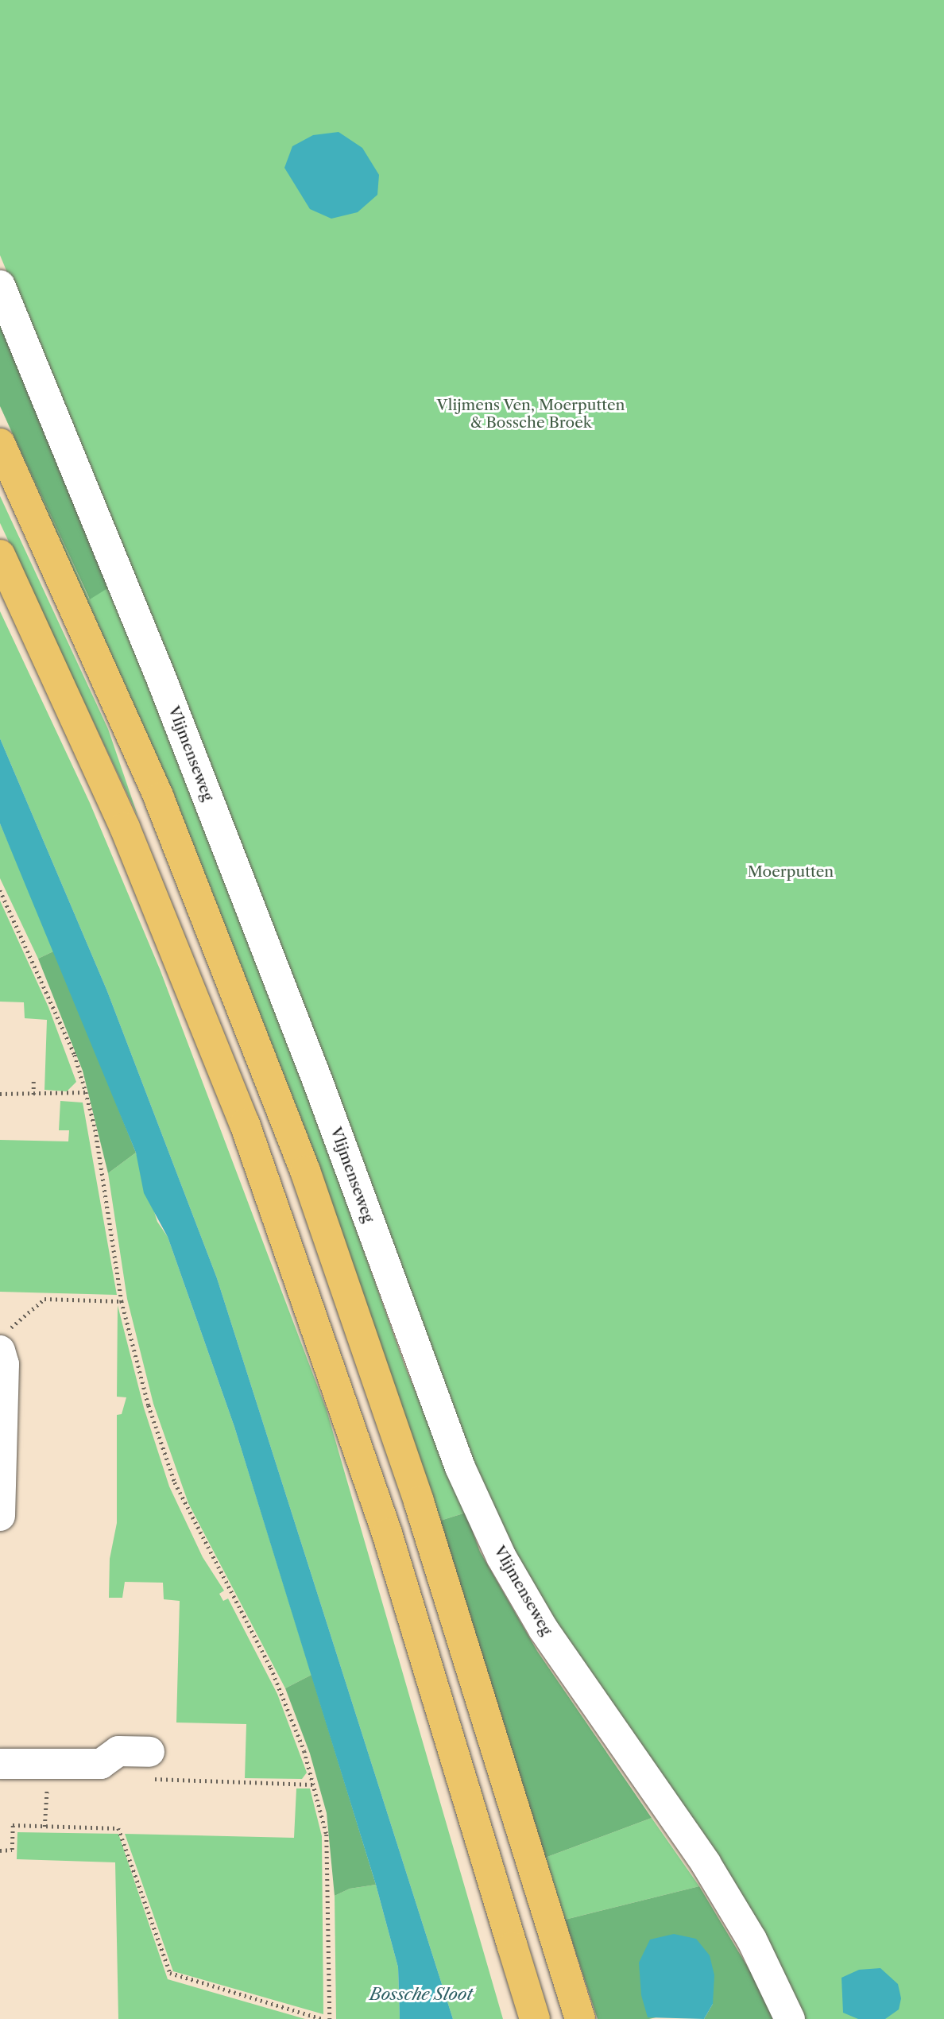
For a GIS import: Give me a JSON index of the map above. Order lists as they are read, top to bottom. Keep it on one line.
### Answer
{"streets":{"street":["Vlijmenseweg"]},"water":["Bossche Sloot"],"parks":["Vlijmens Ven, Moerputten & Bossche Broek","Moerputten"]}
